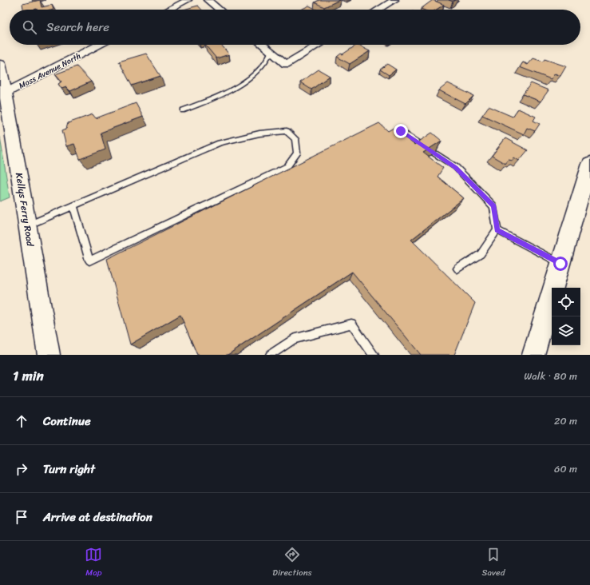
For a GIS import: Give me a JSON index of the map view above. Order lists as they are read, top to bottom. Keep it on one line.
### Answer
{"streets":{"street":["Moss Avenue North","Kellys Ferry Road"]},"crossings":[["Moss Avenue North","Kellys Ferry Road"]],"page":{"search":"Search here","heading":["1 min","Walk · 80 m"],"list":[["Continue","20 m"],["Turn right","60 m"],"Arrive at destination"],"nav":["Map","Directions","Saved"]}}
